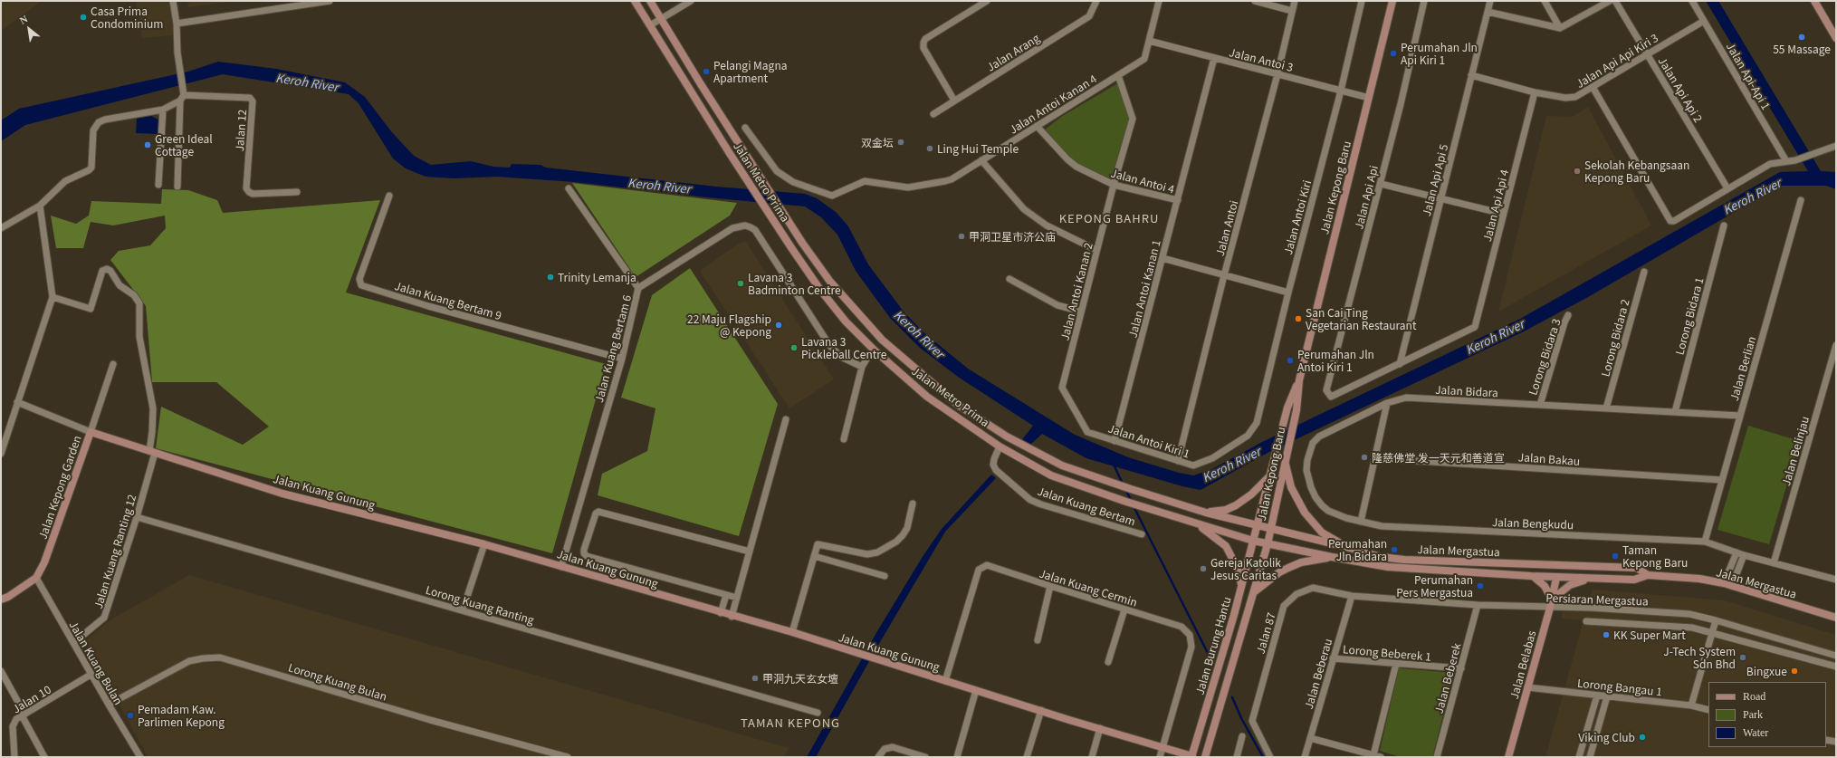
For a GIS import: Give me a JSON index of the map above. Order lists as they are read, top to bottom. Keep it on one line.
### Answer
{"streets":{"main road":["Jalan Metro Prima","Jalan Kepong Baru","Jalan Kepong Garden","Jalan Kuang Gunung","Jalan Mergastua","Jalan Burung Hantu","Jalan Belabas"],"street":["Jalan Arang","Jalan Antoi 3","Jalan Api Api Kiri 3","Jalan Api-Api 1","Jalan Api Api 2","Jalan Antoi Kanan 4","Jalan 12","Jalan Api Api 5","Jalan Antoi 4","Jalan Api Api","Jalan Api Api 4","Jalan Antoi Kiri","Jalan Antoi","Jalan Antoi Kanan 1","Jalan Antoi Kanan 2","Jalan Kuang Bertam 9","Lorong Bidara 1","Lorong Bidara 2","Jalan Kuang Bertam 6","Lorong Bidara 3","Jalan Berlian","Jalan Bidara","Jalan Antoi Kiri 1","Jalan Belinjau","Jalan Bakau","Jalan Kuang Bertam","Jalan Bengkudu","Jalan Kuang Ranting 12","Jalan Kuang Cermin","Persiaran Mergastua","Lorong Kuang Ranting","Jalan 87","Lorong Beberek 1","Jalan Kuang Bulan","Jalan Beberau","Jalan Beberek","Lorong Kuang Bulan","Lorong Bangau 1","Jalan 10"]},"crossings":[["Jalan Antoi 3","Jalan Antoi Kanan 4"],["Jalan Antoi 3","Jalan Kepong Baru"],["Jalan Antoi 3","Jalan Antoi Kiri"],["Jalan Antoi 3","Jalan Antoi"],["Jalan Antoi 3","Jalan Antoi Kanan 1"],["Jalan Api Api Kiri 3","Jalan Api-Api 1"],["Jalan Api Api Kiri 3","Jalan Api Api 2"],["Jalan Api Api Kiri 3","Jalan Api Api 5"],["Jalan Api Api Kiri 3","Jalan Api Api 4"],["Jalan Antoi Kanan 4","Jalan Antoi 4"],["Jalan Antoi Kanan 4","Jalan Antoi Kanan 2"],["Jalan Api Api 5","Jalan Api Api"],["Jalan Api Api 5","Jalan Api Api 4"],["Jalan Antoi 4","Jalan Antoi Kanan 1"],["Jalan Antoi 4","Jalan Antoi Kanan 2"],["Jalan Metro Prima","Jalan Kepong Baru"],["Jalan Metro Prima","Jalan Kuang Bertam"],["Jalan Metro Prima","Jalan Mergastua"],["Jalan Metro Prima","Jalan Burung Hantu"],["Jalan Kepong Baru","Jalan Mergastua"],["Jalan Kepong Baru","Jalan Burung Hantu"],["Jalan Api Api","Jalan Api Api 4"],["Jalan Antoi Kiri","Jalan Antoi Kiri 1"],["Jalan Antoi","Jalan Antoi Kiri 1"],["Jalan Antoi Kanan 1","Jalan Antoi Kiri 1"],["Jalan Antoi Kanan 2","Jalan Antoi Kiri 1"],["Jalan Kuang Bertam 9","Jalan Kuang Bertam 6"],["Lorong Bidara 1","Jalan Bidara"],["Lorong Bidara 2","Jalan Bidara"],["Jalan Kuang Bertam 6","Jalan Kuang Gunung"],["Lorong Bidara 3","Jalan Bidara"],["Jalan Berlian","Jalan Bidara"],["Jalan Berlian","Jalan Bakau"],["Jalan Berlian","Jalan Bengkudu"],["Jalan Bidara","Jalan Bengkudu"],["Jalan Belinjau","Jalan Bengkudu"],["Jalan Kepong Garden","Jalan Kuang Gunung"],["Jalan Kepong Garden","Jalan Kuang Bulan"],["Jalan Kuang Gunung","Jalan Kuang Ranting 12"],["Jalan Kuang Gunung","Jalan Kuang Cermin"],["Jalan Kuang Gunung","Jalan Burung Hantu"],["Jalan Mergastua","Jalan Belabas"],["Jalan Kuang Ranting 12","Lorong Kuang Ranting"],["Jalan Kuang Ranting 12","Jalan Kuang Bulan"],["Persiaran Mergastua","Jalan 87"],["Persiaran Mergastua","Jalan Belabas"],["Persiaran Mergastua","Jalan Beberau"],["Persiaran Mergastua","Jalan Beberek"],["Jalan 87","Jalan Beberau"],["Lorong Beberek 1","Jalan Beberau"],["Lorong Beberek 1","Jalan Beberek"],["Jalan Kuang Bulan","Lorong Kuang Bulan"],["Jalan Kuang Bulan","Jalan 10"],["Jalan Belabas","Lorong Bangau 1"]],"districts":["KEPONG BAHRU","TAMAN KEPONG"],"water":["Keroh River"],"places":["Casa Prima Condominium","55 Massage","Perumahan Jln Api Kiri 1","Pelangi Magna Apartment","双金坛","Green Ideal Cottage","Ling Hui Temple","Sekolah Kebangsaan Kepong Baru","甲洞卫星市济公庙","Trinity Lemanja","Lavana 3 Badminton Centre","San Cai Ting Vegetarian Restaurant","22 Maju Flagship @ Kepong","Lavana 3 Pickleball Centre","Perumahan Jln Antoi Kiri 1","隆慈佛堂 发一天元和善道宣","Perumahan Jln Bidara","Taman Kepong Baru","Gereja Katolik Jesus Caritas","Perumahan Pers Mergastua","KK Super Mart","J-Tech System Sdn Bhd","Bingxue","甲洞九天玄女壇","Pemadam Kaw. Parlimen Kepong","Viking Club"],"legend":["Road","Park","Water"],"north":"top left"}
